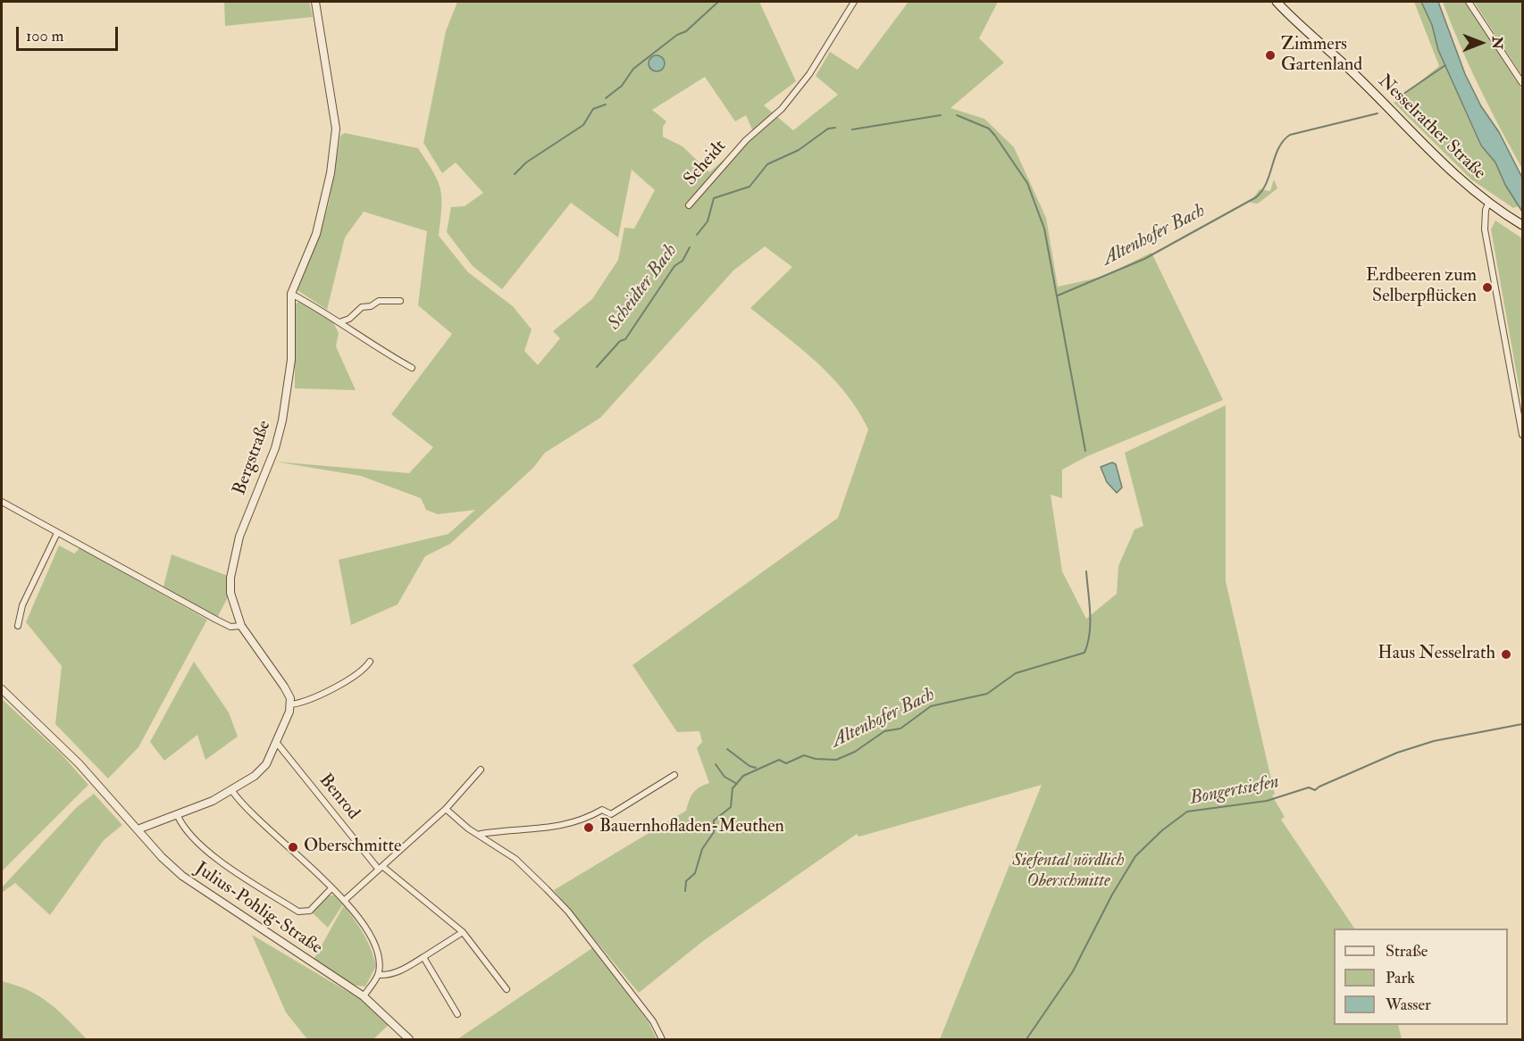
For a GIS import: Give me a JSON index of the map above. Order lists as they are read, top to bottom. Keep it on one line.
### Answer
{"streets":{"main road":["Nesselrather Straße"],"street":["Scheidt","Bergstraße","Benrod","Julius-Pohlig-Straße"]},"water":["Altenhofer Bach","Scheidter Bach","Bongertsiefen"],"parks":["Siefental nördlich Oberschmitte"],"places":["Zimmers Gartenland","Erdbeeren zum Selberpflücken","Haus Nesselrath","Bauernhofladen-Meuthen","Oberschmitte"],"legend":["Straße","Park","Wasser"],"scale_bar":"100 m","north":"right"}
